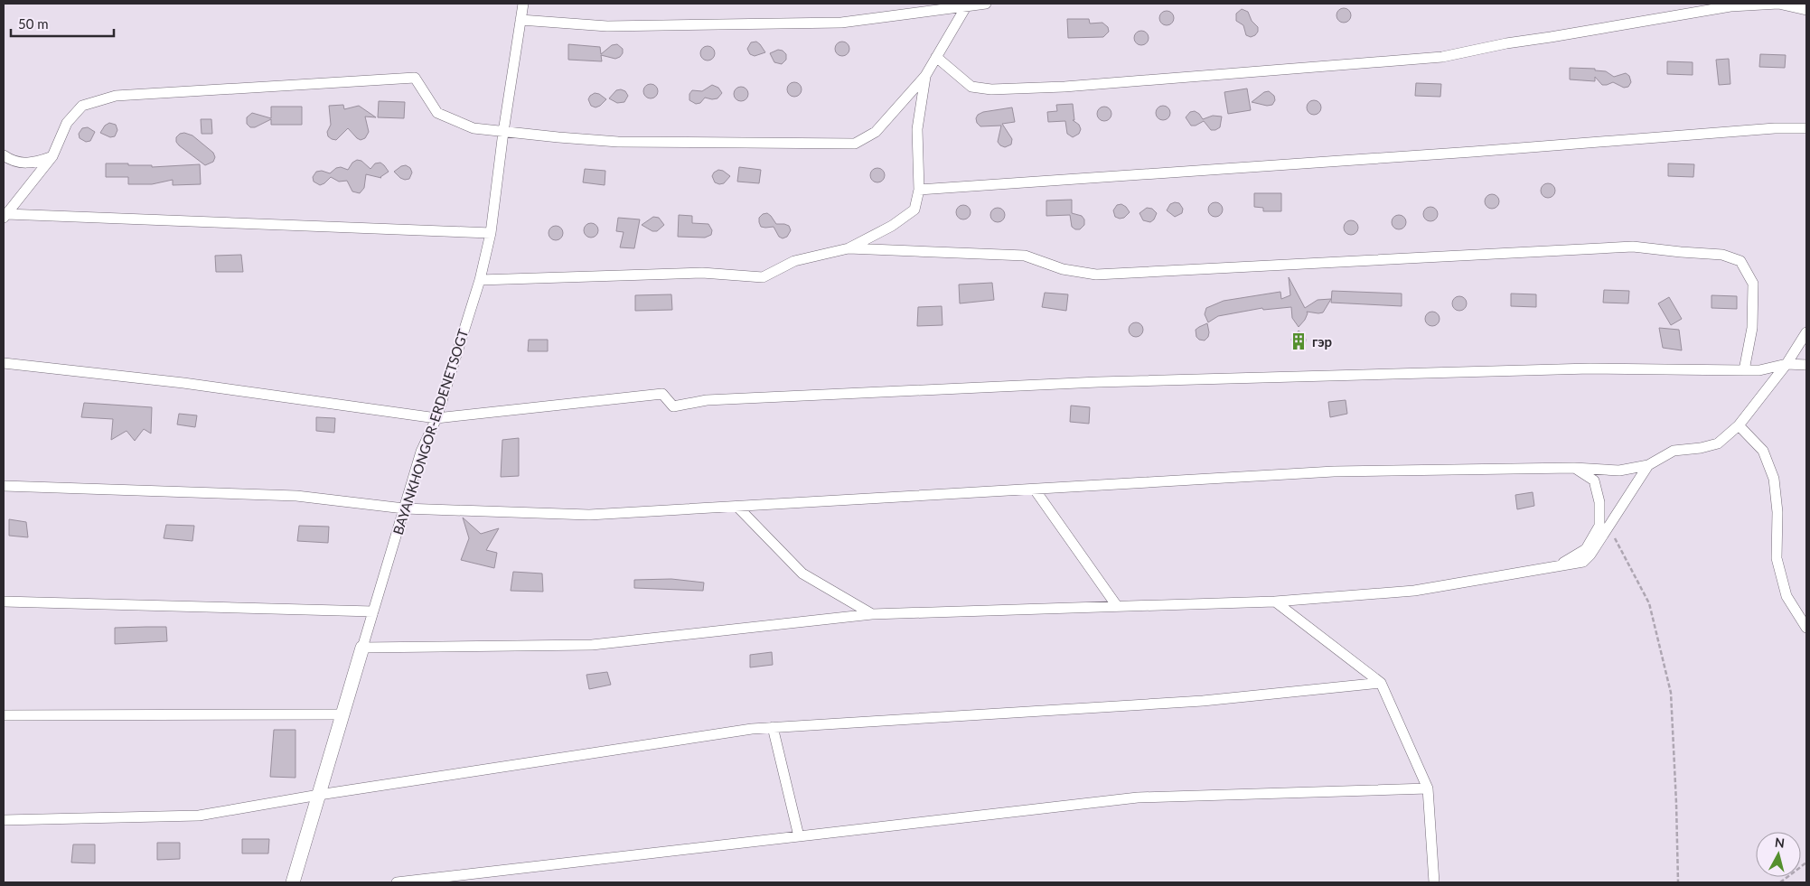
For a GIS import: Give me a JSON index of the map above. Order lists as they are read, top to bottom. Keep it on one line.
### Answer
{"streets":{"street":["BAYANKHONGOR-ERDENETSOGT"]},"places":{"building":["гэр"]},"scale_bar":"50 m","north":"top"}
